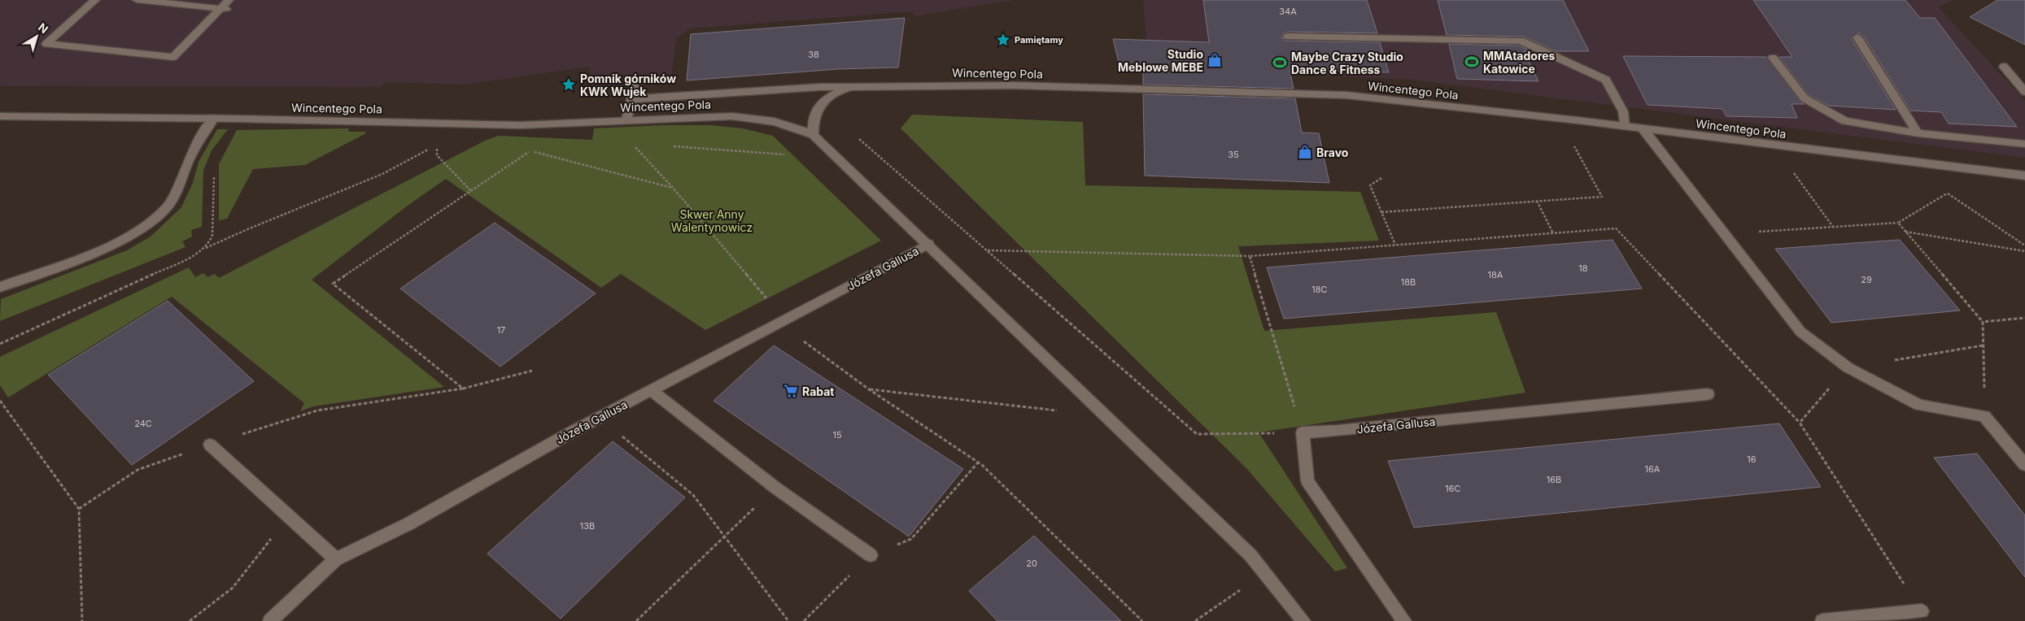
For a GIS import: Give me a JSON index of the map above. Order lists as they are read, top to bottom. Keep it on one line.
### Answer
{"streets":{"street":["Wincentego Pola","Józefa Gallusa"]},"crossings":[["Wincentego Pola","Józefa Gallusa"]],"parks":["Skwer Anny Walentynowicz"],"places":{"place":["Pamiętamy","Pomnik górników KWK Wujek"],"shop":["Studio Meblowe MEBE","Bravo"],"sports":["MMAtadores Katowice","Maybe Crazy Studio Dance & Fitness"],"supermarket":["Rabat"]},"house_numbers":["34A","38","35","18","18A","29","18B","18C","17","24C","15","16","16A","16B","16C","13B","20"],"north":"top right"}
